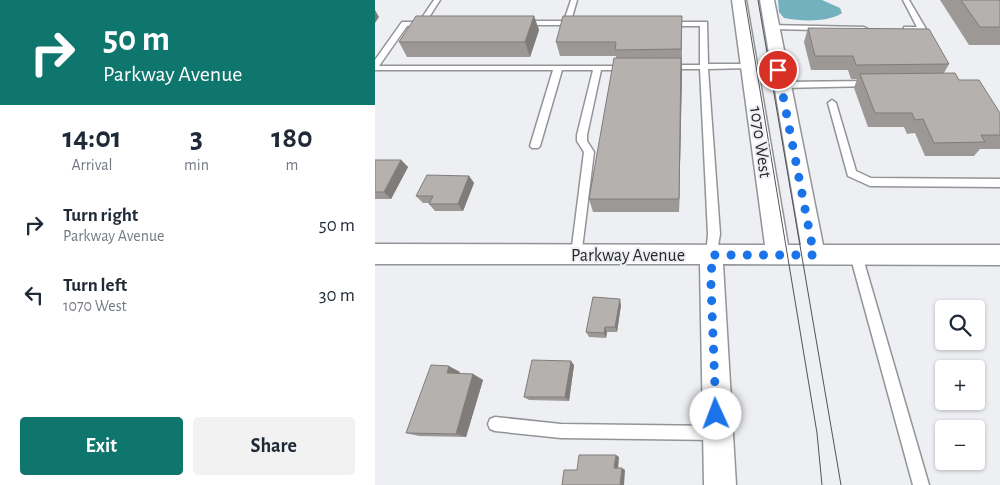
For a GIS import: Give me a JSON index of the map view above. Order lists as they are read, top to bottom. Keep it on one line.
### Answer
{"streets":{"street":["1070 West","Parkway Avenue"]},"crossings":[["1070 West","Parkway Avenue"]],"page":{"turn":["50 m","Parkway Avenue"],"eta":["14:01","Arrival","3","min","180","m"],"list":[{"name":"Turn right","note":"Parkway Avenue","value":"50 m"},{"name":"Turn left","note":"1070 West","value":"30 m"}],"map_buttons":["+","−"],"buttons":["Exit","Share"]}}
